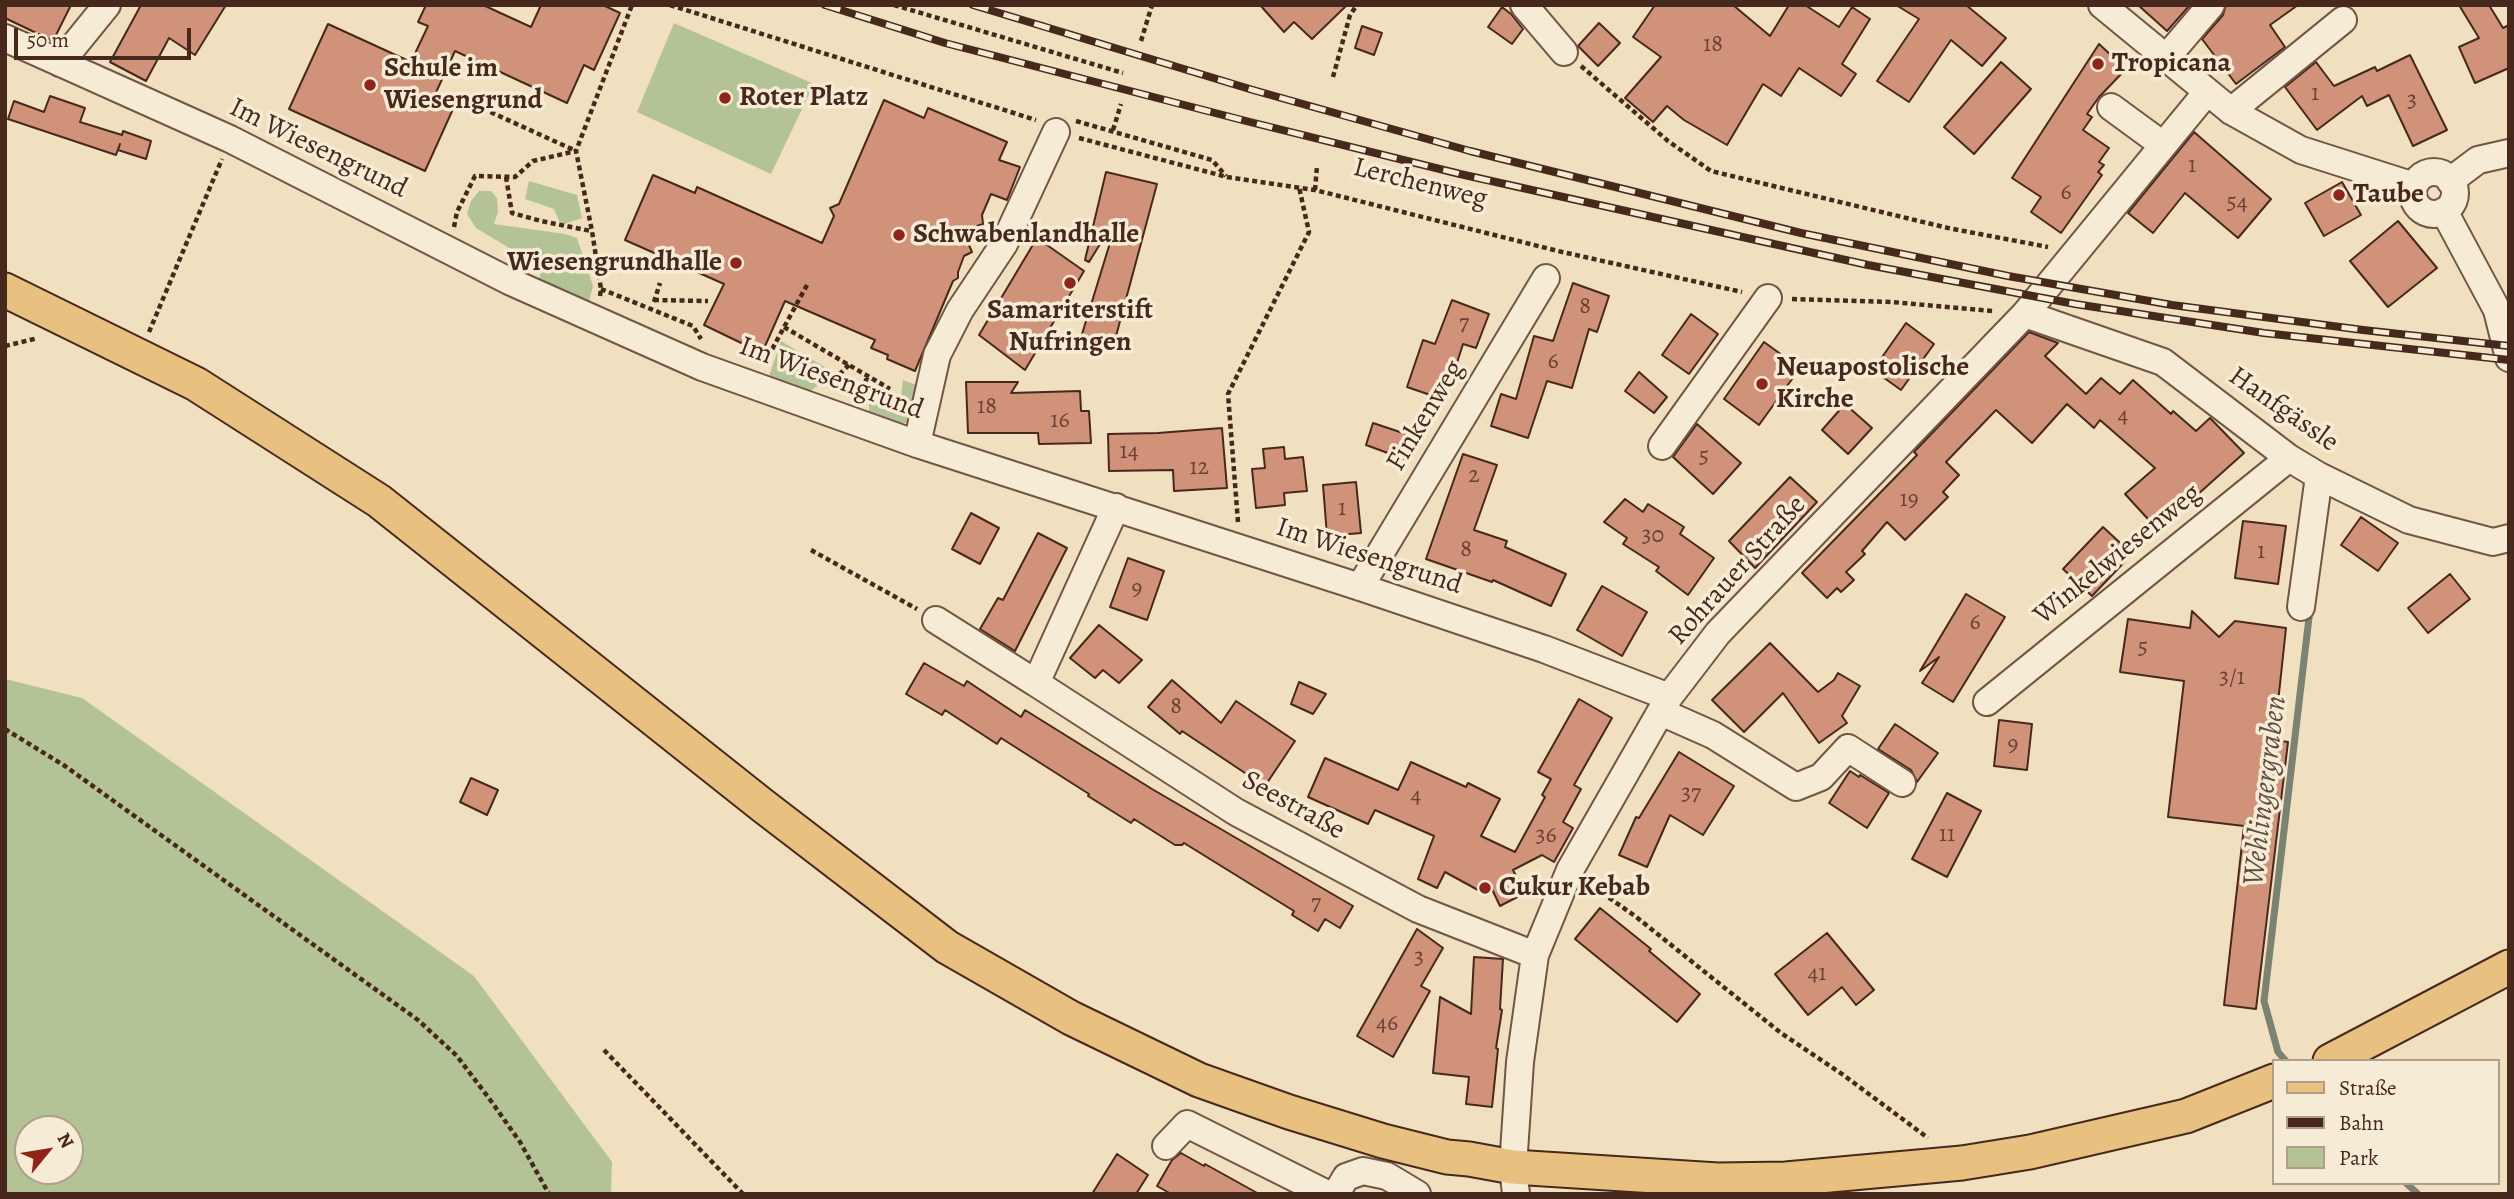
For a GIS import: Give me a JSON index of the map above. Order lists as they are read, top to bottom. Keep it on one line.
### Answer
{"streets":{"street":["Im Wiesengrund","Hanfgässle","Finkenweg","Winkelwiesenweg","Rohrauer Straße","Seestraße"],"path":["Lerchenweg"]},"crossings":[["Im Wiesengrund","Finkenweg"],["Im Wiesengrund","Rohrauer Straße"],["Lerchenweg","Hanfgässle"],["Lerchenweg","Rohrauer Straße"],["Hanfgässle","Winkelwiesenweg"],["Hanfgässle","Rohrauer Straße"],["Rohrauer Straße","Seestraße"]],"water":["Wehlingergraben"],"places":["Tropicana","Schule im Wiesengrund","Roter Platz","Taube","Schwabenlandhalle","Wiesengrundhalle","Samariterstift Nufringen","Neuapostolische Kirche","Cukur Kebab"],"house_numbers":["18","1","3","1","6","54","8","7","6","18","4","16","14","5","12","2","19","1","30","8","1","9","6","5","3/1","8","9","37","4","11","36","7","3","41","46"],"legend":["Straße","Bahn","Park"],"scale_bar":"50 m","north":"top right"}
